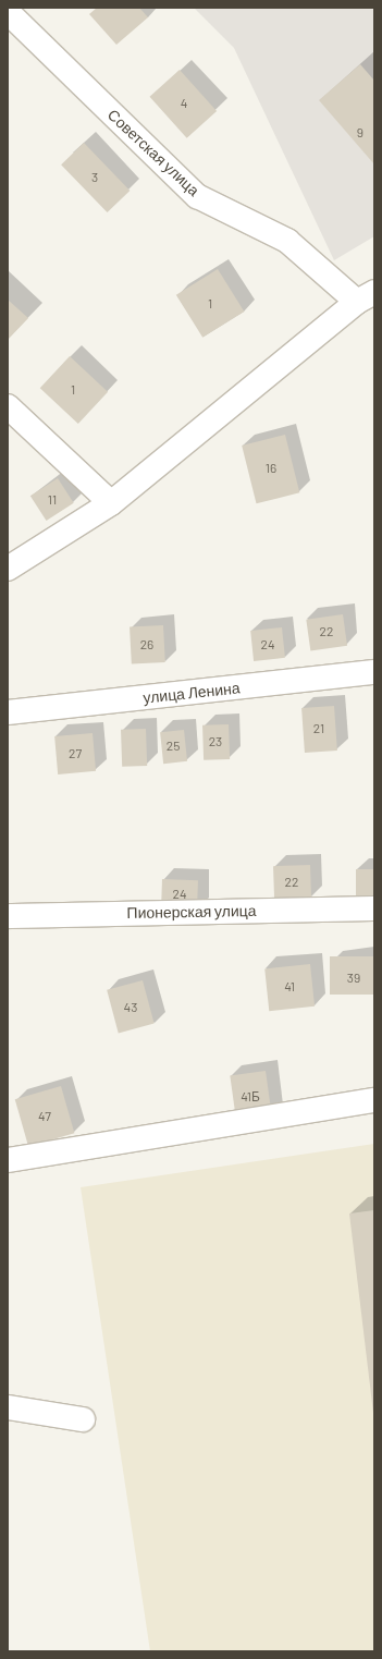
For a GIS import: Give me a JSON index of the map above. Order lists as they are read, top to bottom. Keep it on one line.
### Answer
{"streets":{"street":["Советская улица","улица Ленина","Пионерская улица"]},"house_numbers":["4","9","3","1","1","16","11","22","26","24","21","23","25","27","22","24","39","41","43","41Б","47"]}
